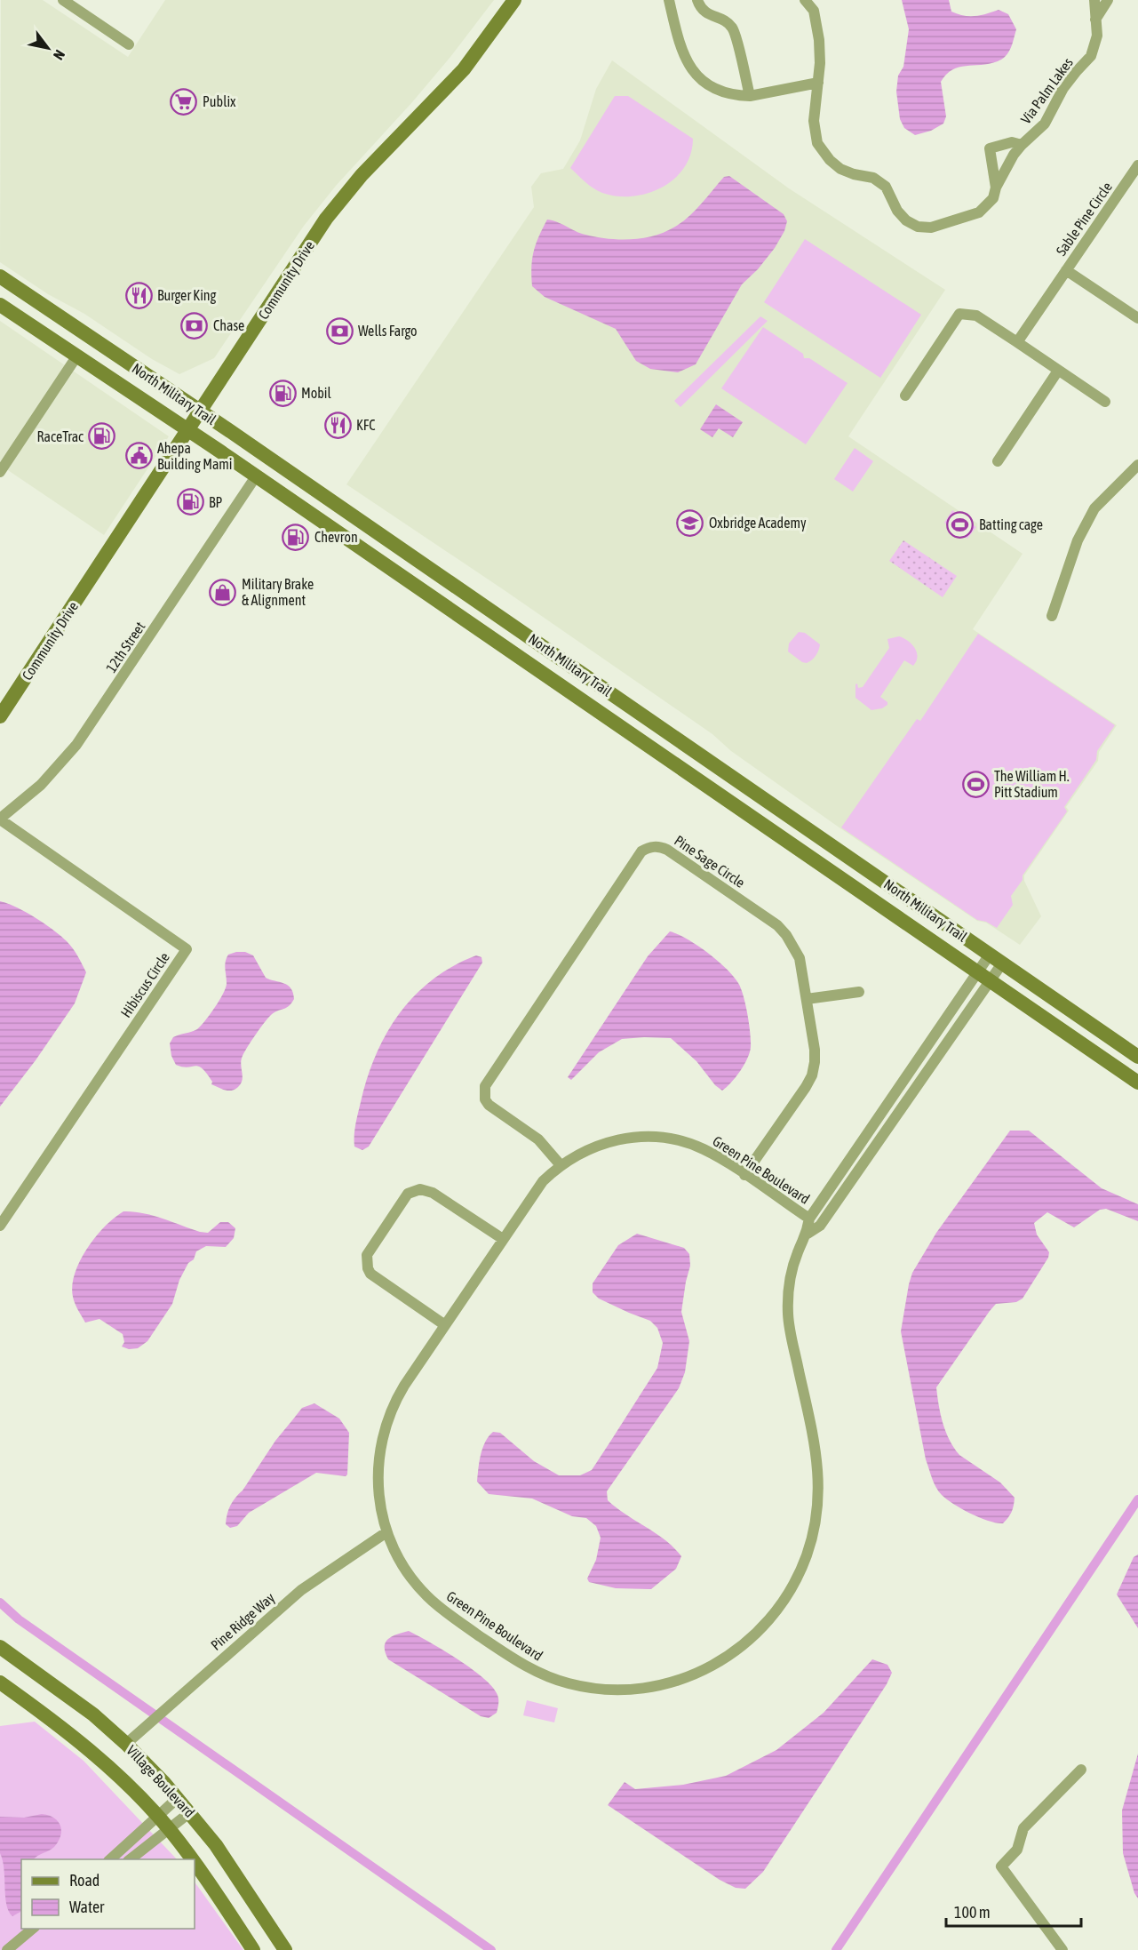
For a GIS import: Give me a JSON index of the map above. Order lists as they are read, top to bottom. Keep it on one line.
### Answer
{"streets":{"main road":["Community Drive","North Military Trail","Village Boulevard"],"street":["Via Palm Lakes","Sable Pine Circle","12th Street","Pine Sage Circle","Hibiscus Circle","Green Pine Boulevard","Pine Ridge Way"]},"crossings":[["Community Drive","North Military Trail"],["North Military Trail","12th Street"],["North Military Trail","Green Pine Boulevard"],["12th Street","Hibiscus Circle"],["Pine Sage Circle","Green Pine Boulevard"],["Green Pine Boulevard","Pine Ridge Way"],["Pine Ridge Way","Village Boulevard"]],"places":{"supermarket":["Publix"],"restaurant":["Burger King","KFC"],"bank":["Chase","Wells Fargo"],"fuel station":["Mobil","RaceTrac","BP","Chevron"],"public building":["Ahepa Building Mami"],"school or university":["Oxbridge Academy"],"sports":["Batting cage","The William H. Pitt Stadium"],"shop":["Military Brake & Alignment"]},"legend":["Road","Water"],"scale_bar":"100 m","north":"bottom right"}
